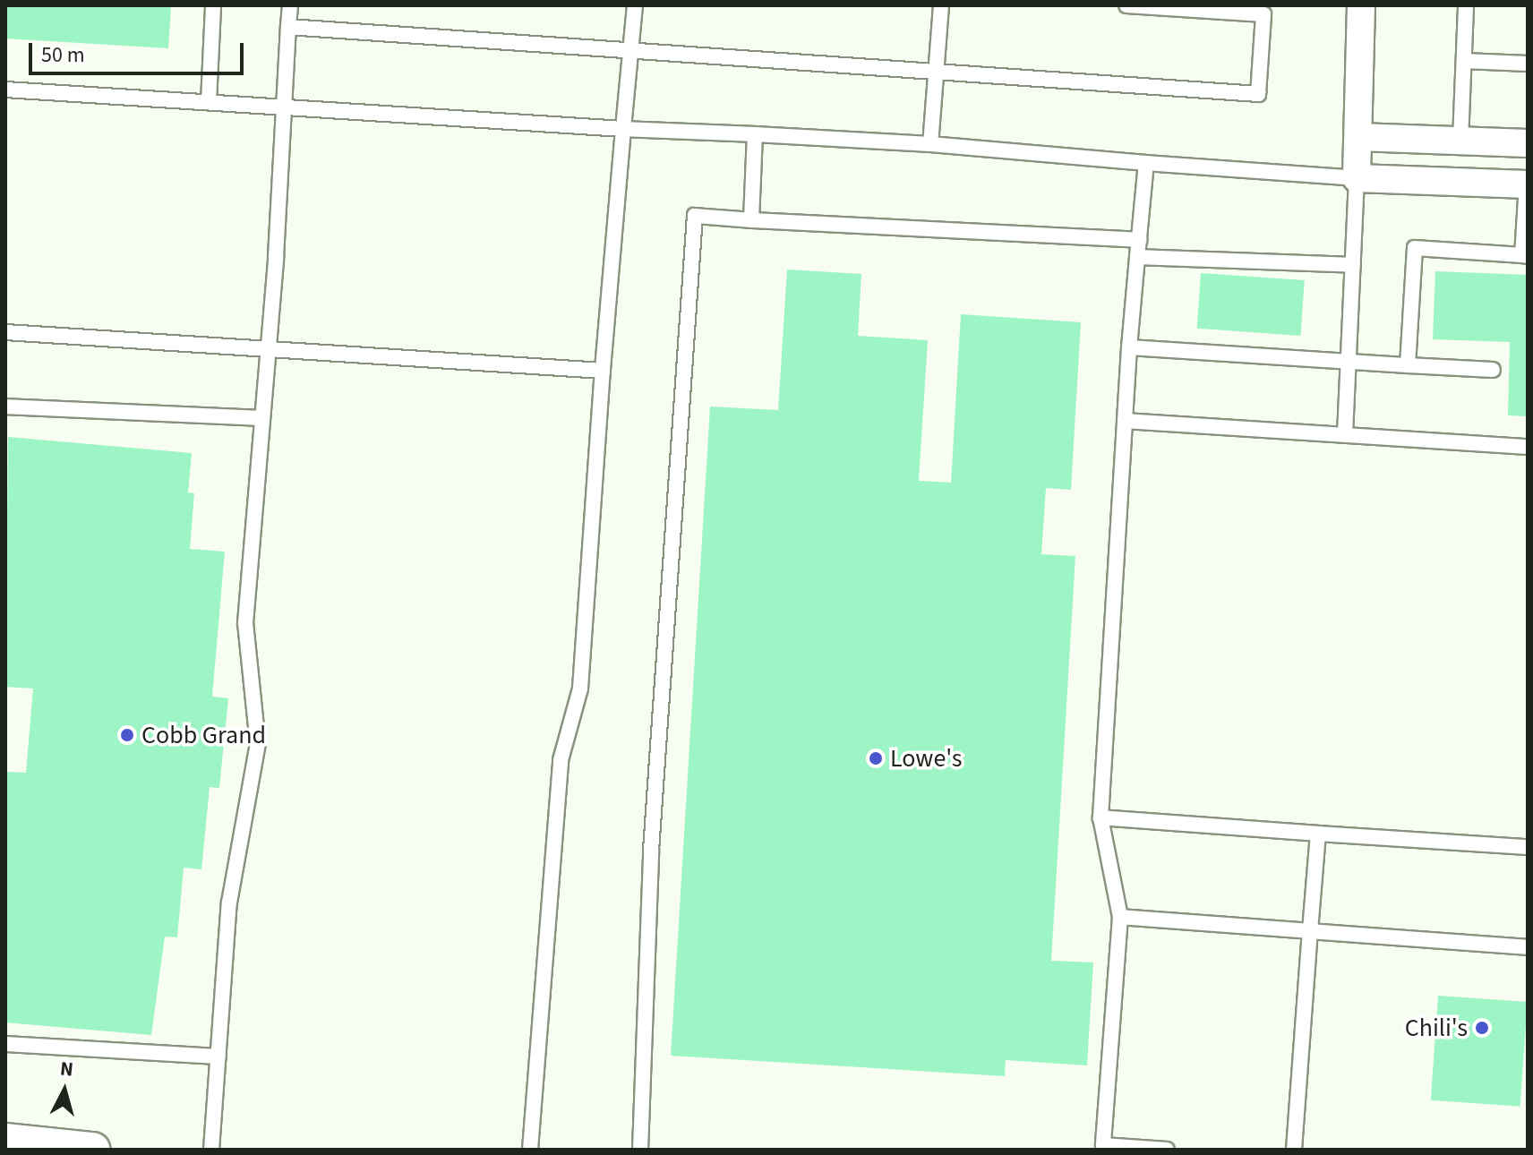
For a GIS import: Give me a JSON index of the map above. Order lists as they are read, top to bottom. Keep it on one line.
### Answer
{"places":["Cobb Grand","Lowe's","Chili's"],"scale_bar":"50 m","north":"top"}
